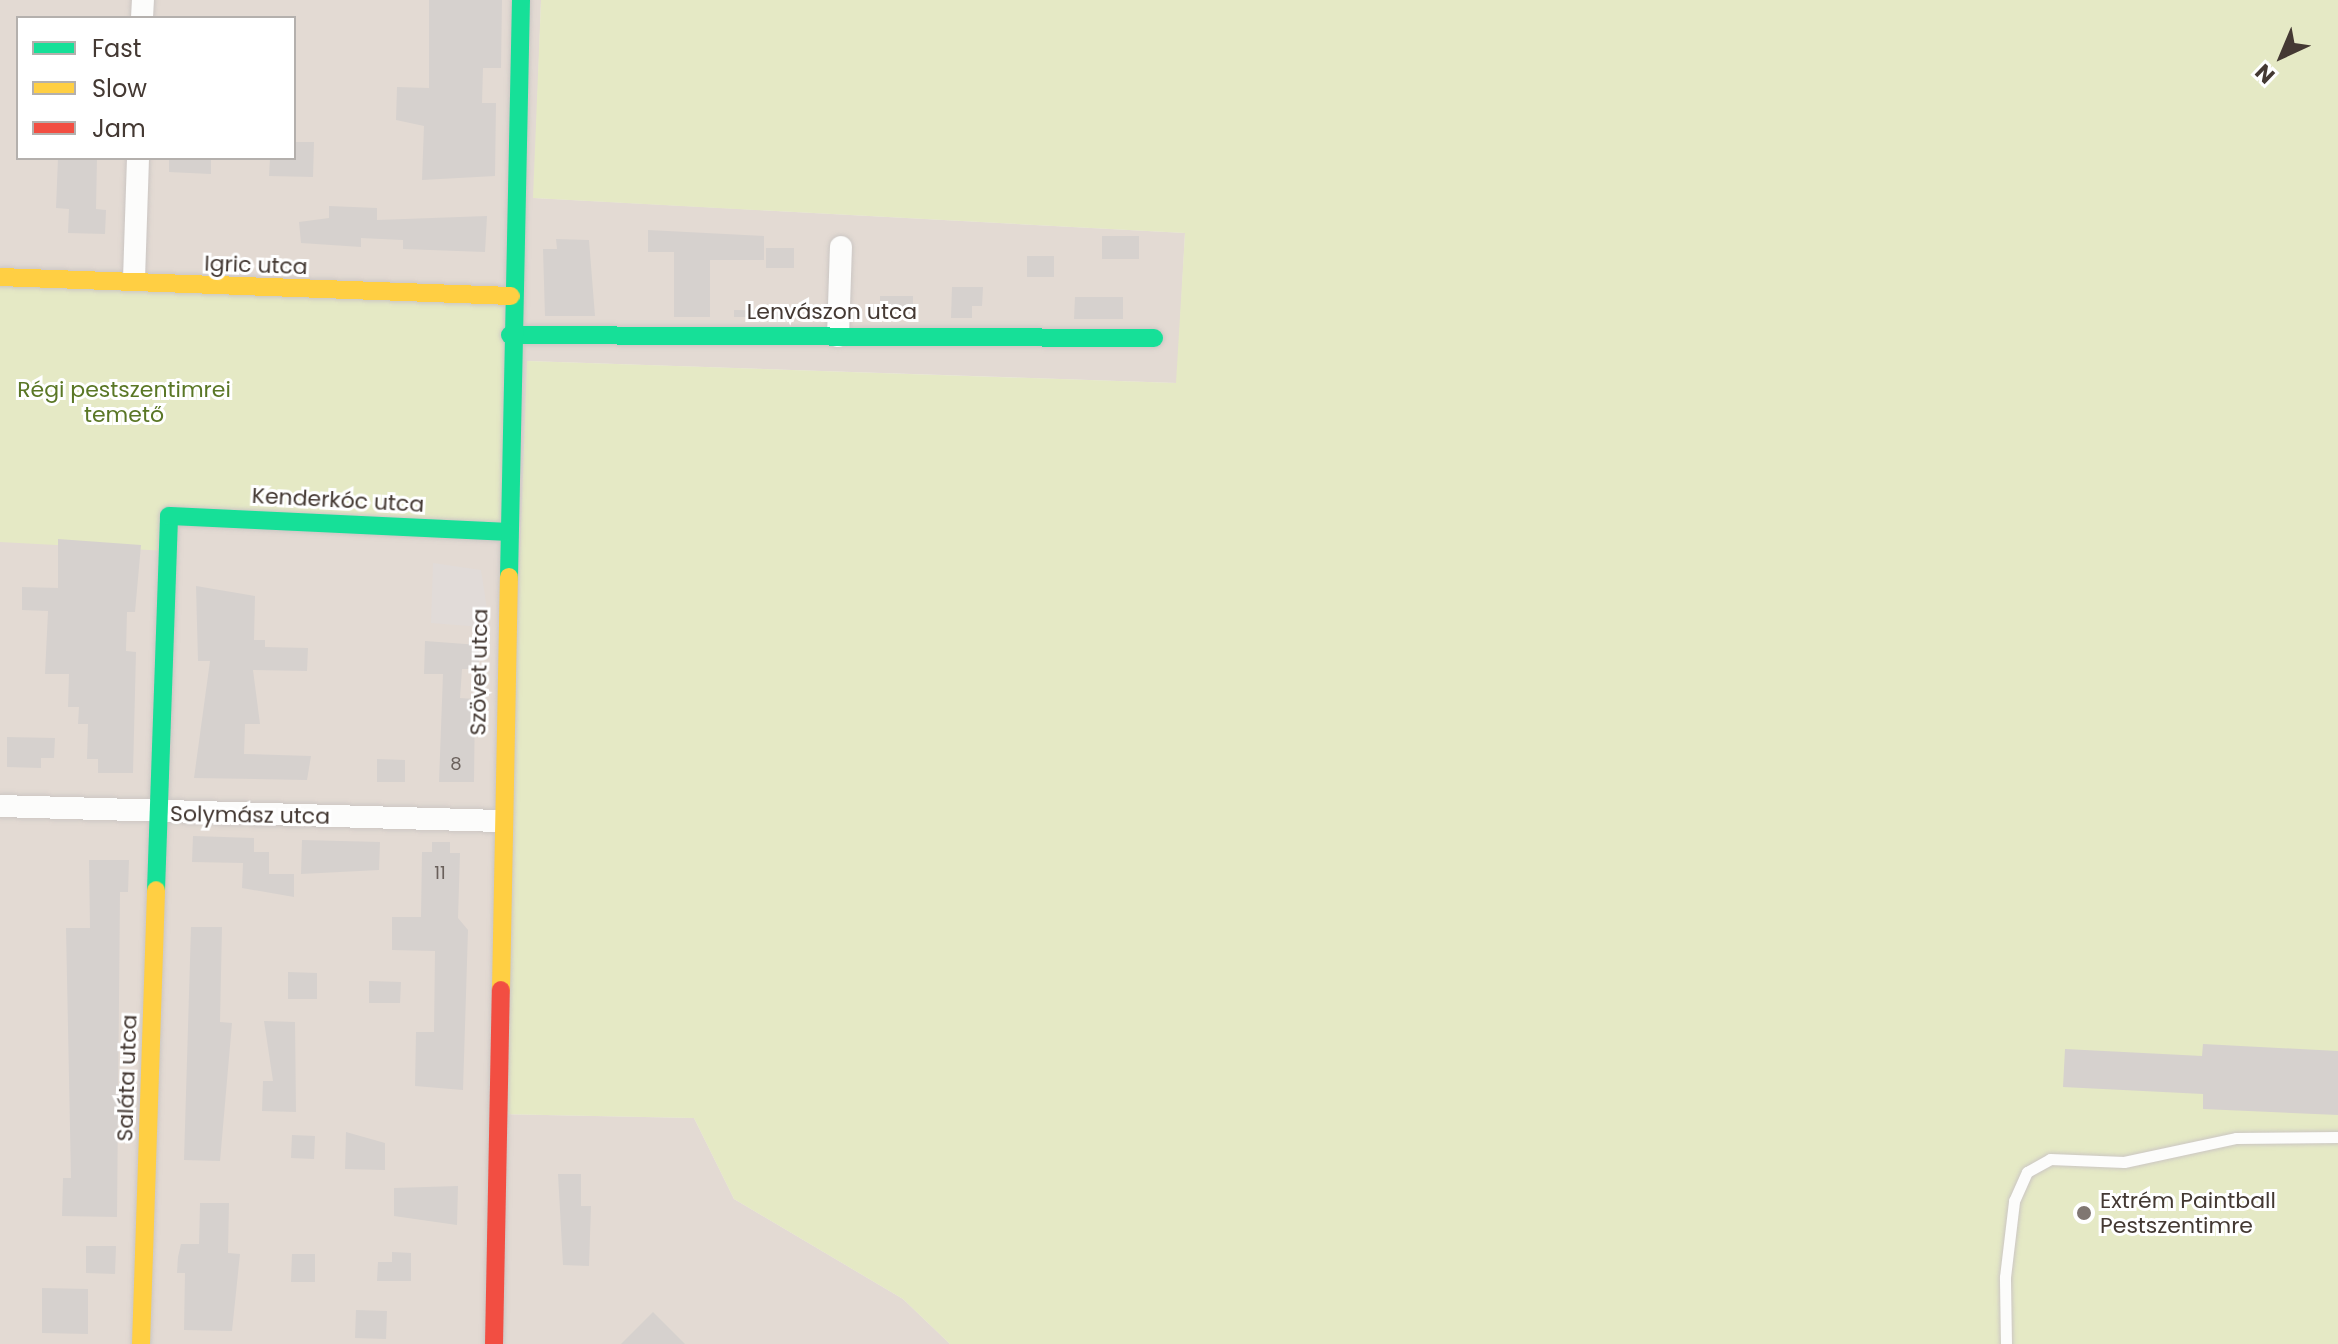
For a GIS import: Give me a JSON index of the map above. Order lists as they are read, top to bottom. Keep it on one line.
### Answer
{"streets":{"street":["Igric utca","Lenvászon utca","Kenderkóc utca","Szövet utca","Solymász utca","Saláta utca"]},"crossings":[["Igric utca","Szövet utca"],["Lenvászon utca","Szövet utca"],["Kenderkóc utca","Szövet utca"],["Kenderkóc utca","Saláta utca"],["Szövet utca","Solymász utca"],["Solymász utca","Saláta utca"]],"parks":["Régi pestszentimrei temető"],"places":["Extrém Paintball Pestszentimre"],"house_numbers":["8","11"],"legend":["Fast","Slow","Jam"],"north":"bottom left"}
